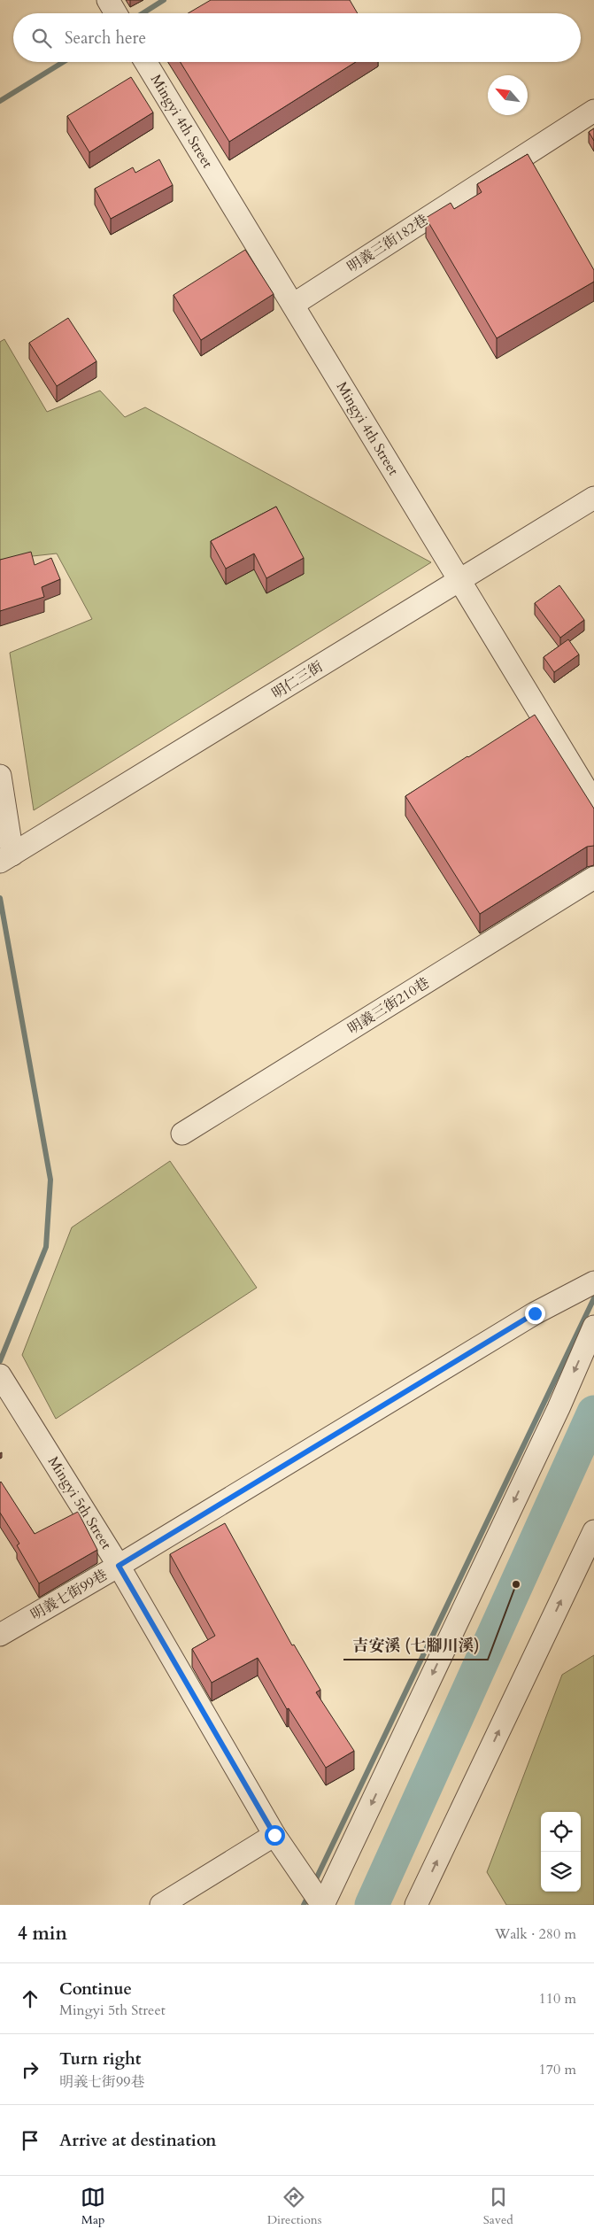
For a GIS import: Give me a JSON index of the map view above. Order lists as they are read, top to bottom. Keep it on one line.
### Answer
{"streets":{"street":["Mingyi 4th Street","明義三街182巷","明仁三街","明義三街210巷","Mingyi 5th Street","明義七街99巷"]},"crossings":[["Mingyi 4th Street","明義三街182巷"],["Mingyi 4th Street","明仁三街"],["Mingyi 5th Street","明義七街99巷"]],"places":["吉安溪 (七腳川溪)"],"north":"top left","page":{"search":"Search here","heading":["4 min","Walk · 280 m"],"list":[["Continue","Mingyi 5th Street","110 m"],["Turn right","明義七街99巷","170 m"],"Arrive at destination"],"nav":["Map","Directions","Saved"]}}
